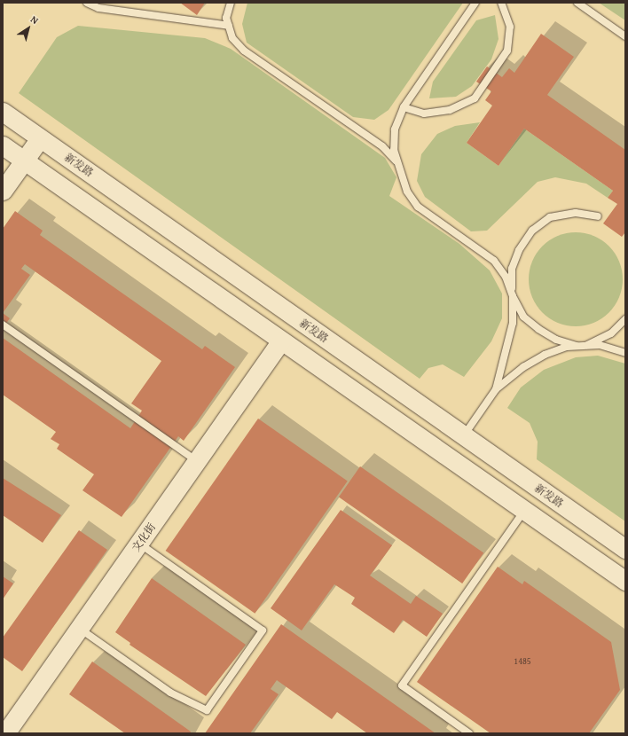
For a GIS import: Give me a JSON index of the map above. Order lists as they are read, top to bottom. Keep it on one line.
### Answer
{"streets":{"main road":["新发路","文化街"]},"house_numbers":["1485"],"north":"top right"}
